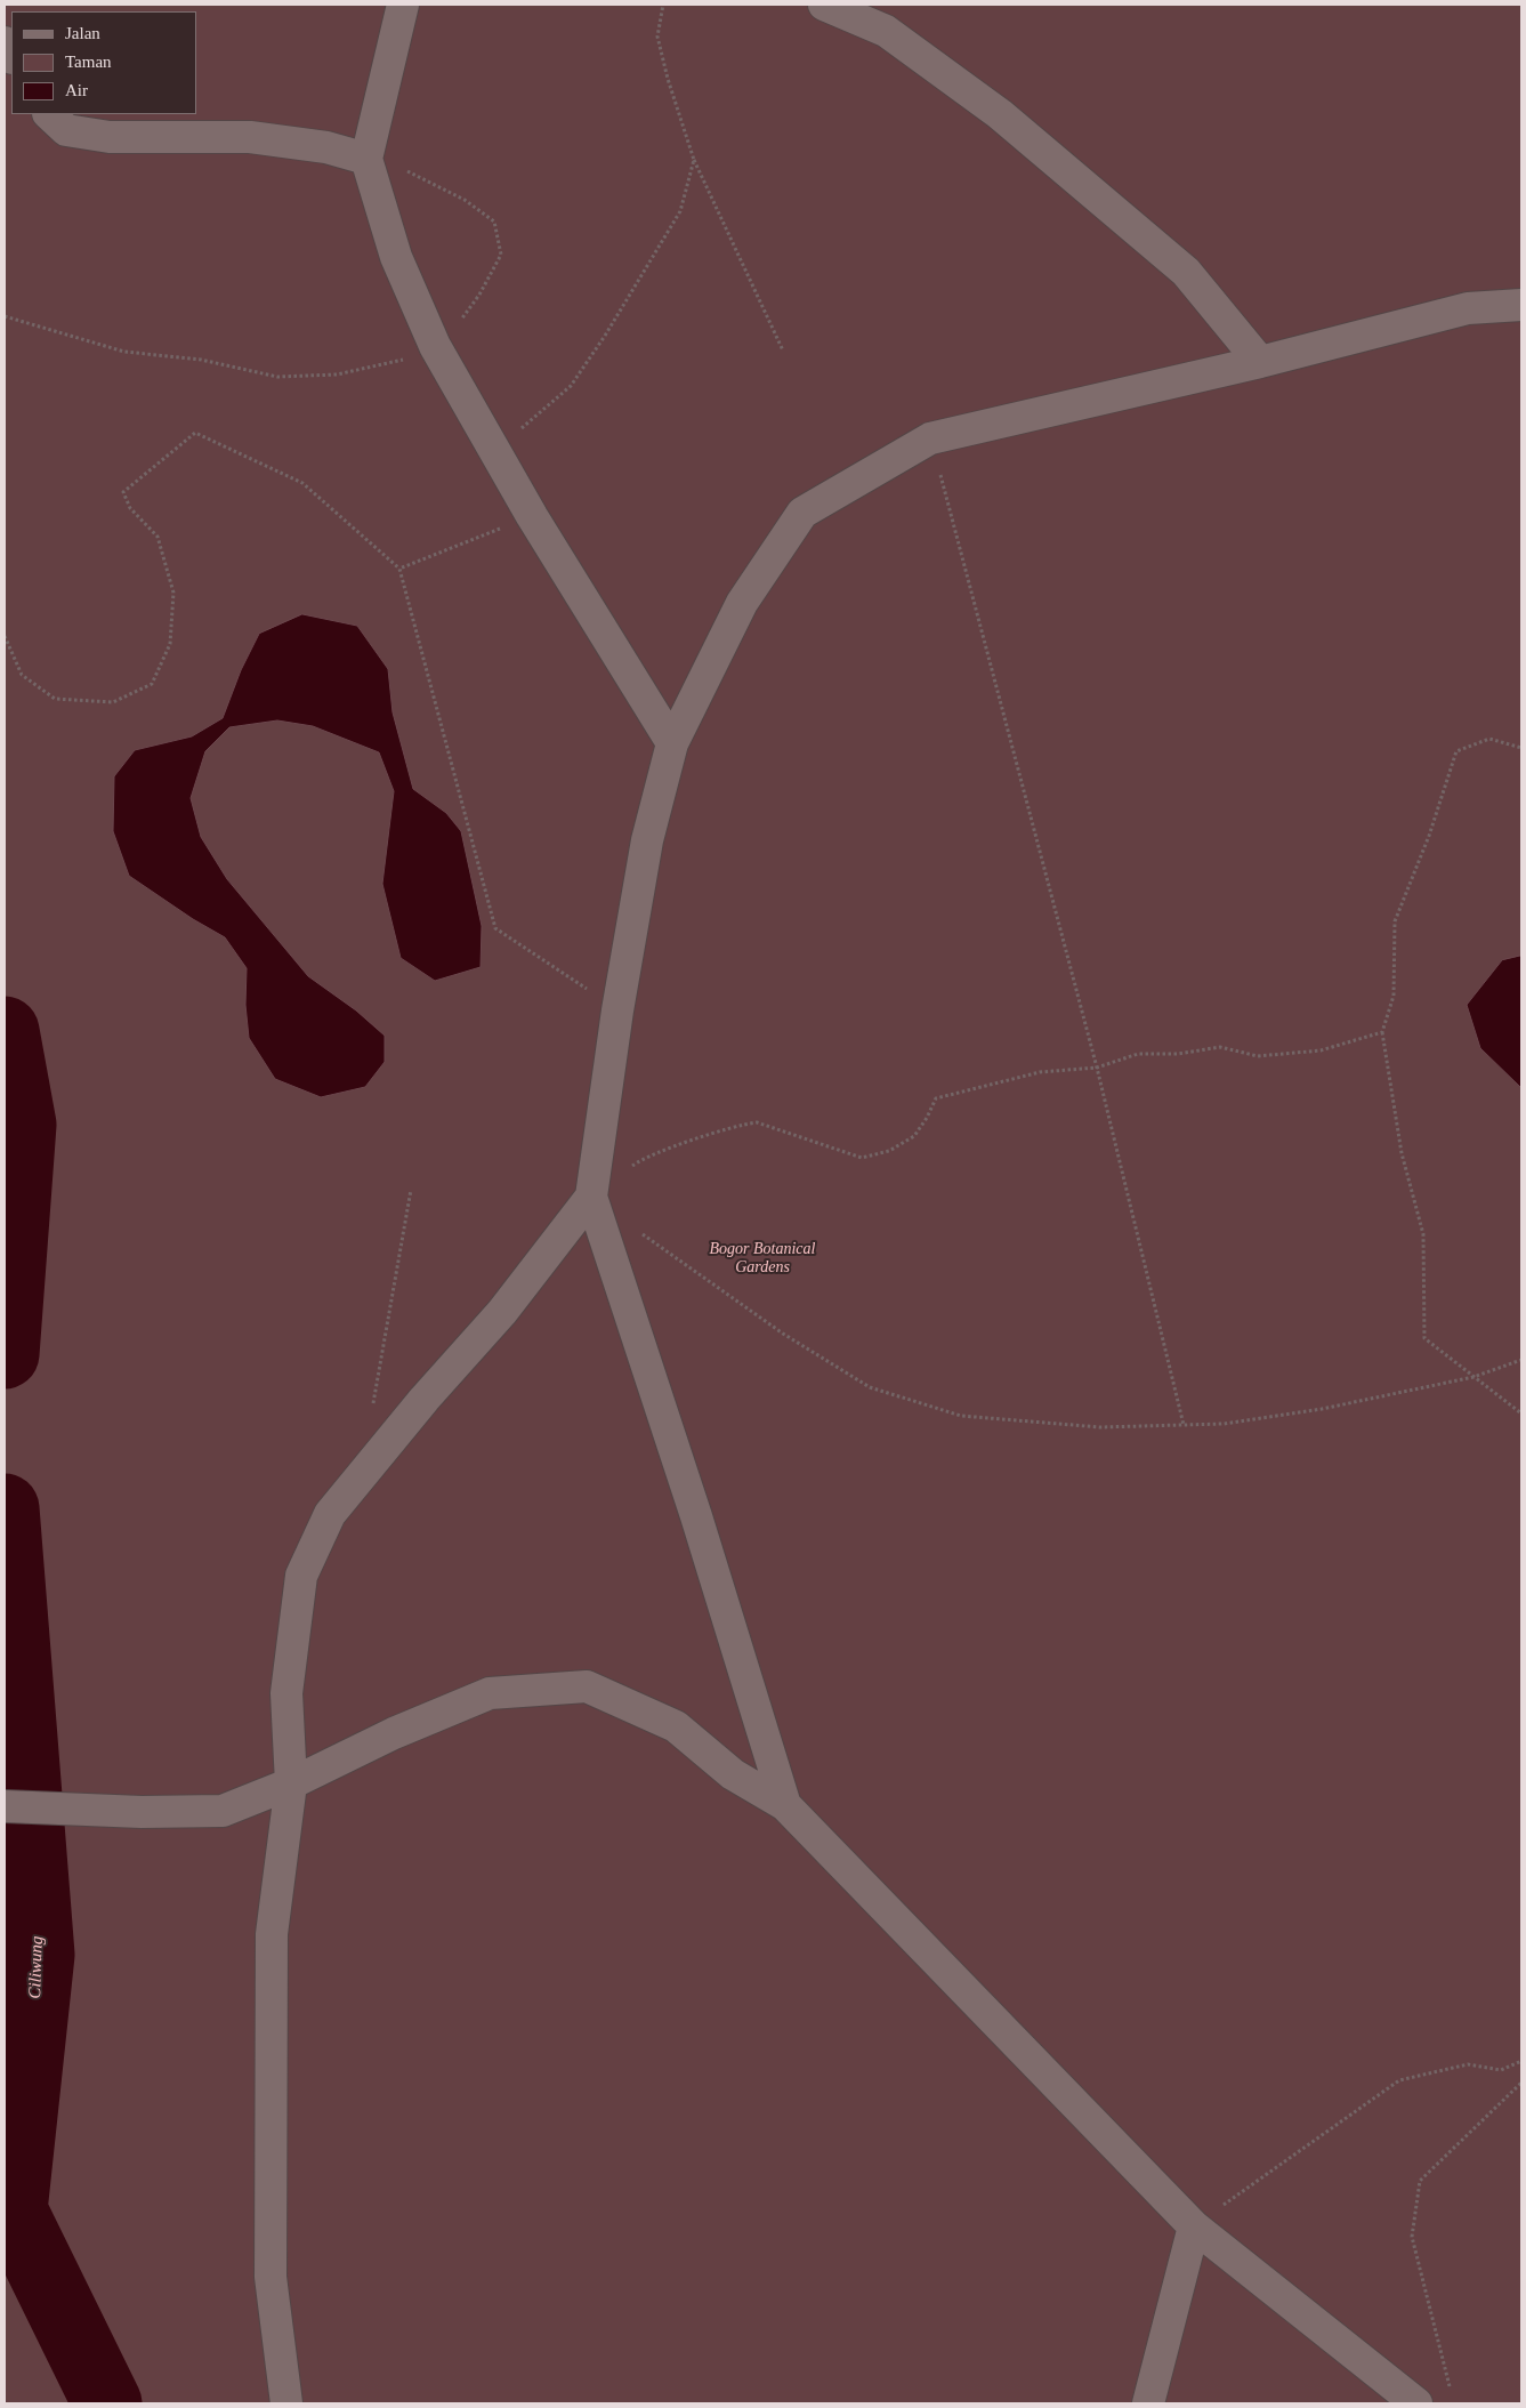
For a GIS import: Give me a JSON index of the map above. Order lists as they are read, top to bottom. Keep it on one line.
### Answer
{"water":["Ciliwung"],"parks":["Bogor Botanical Gardens"],"legend":["Jalan","Taman","Air"]}
